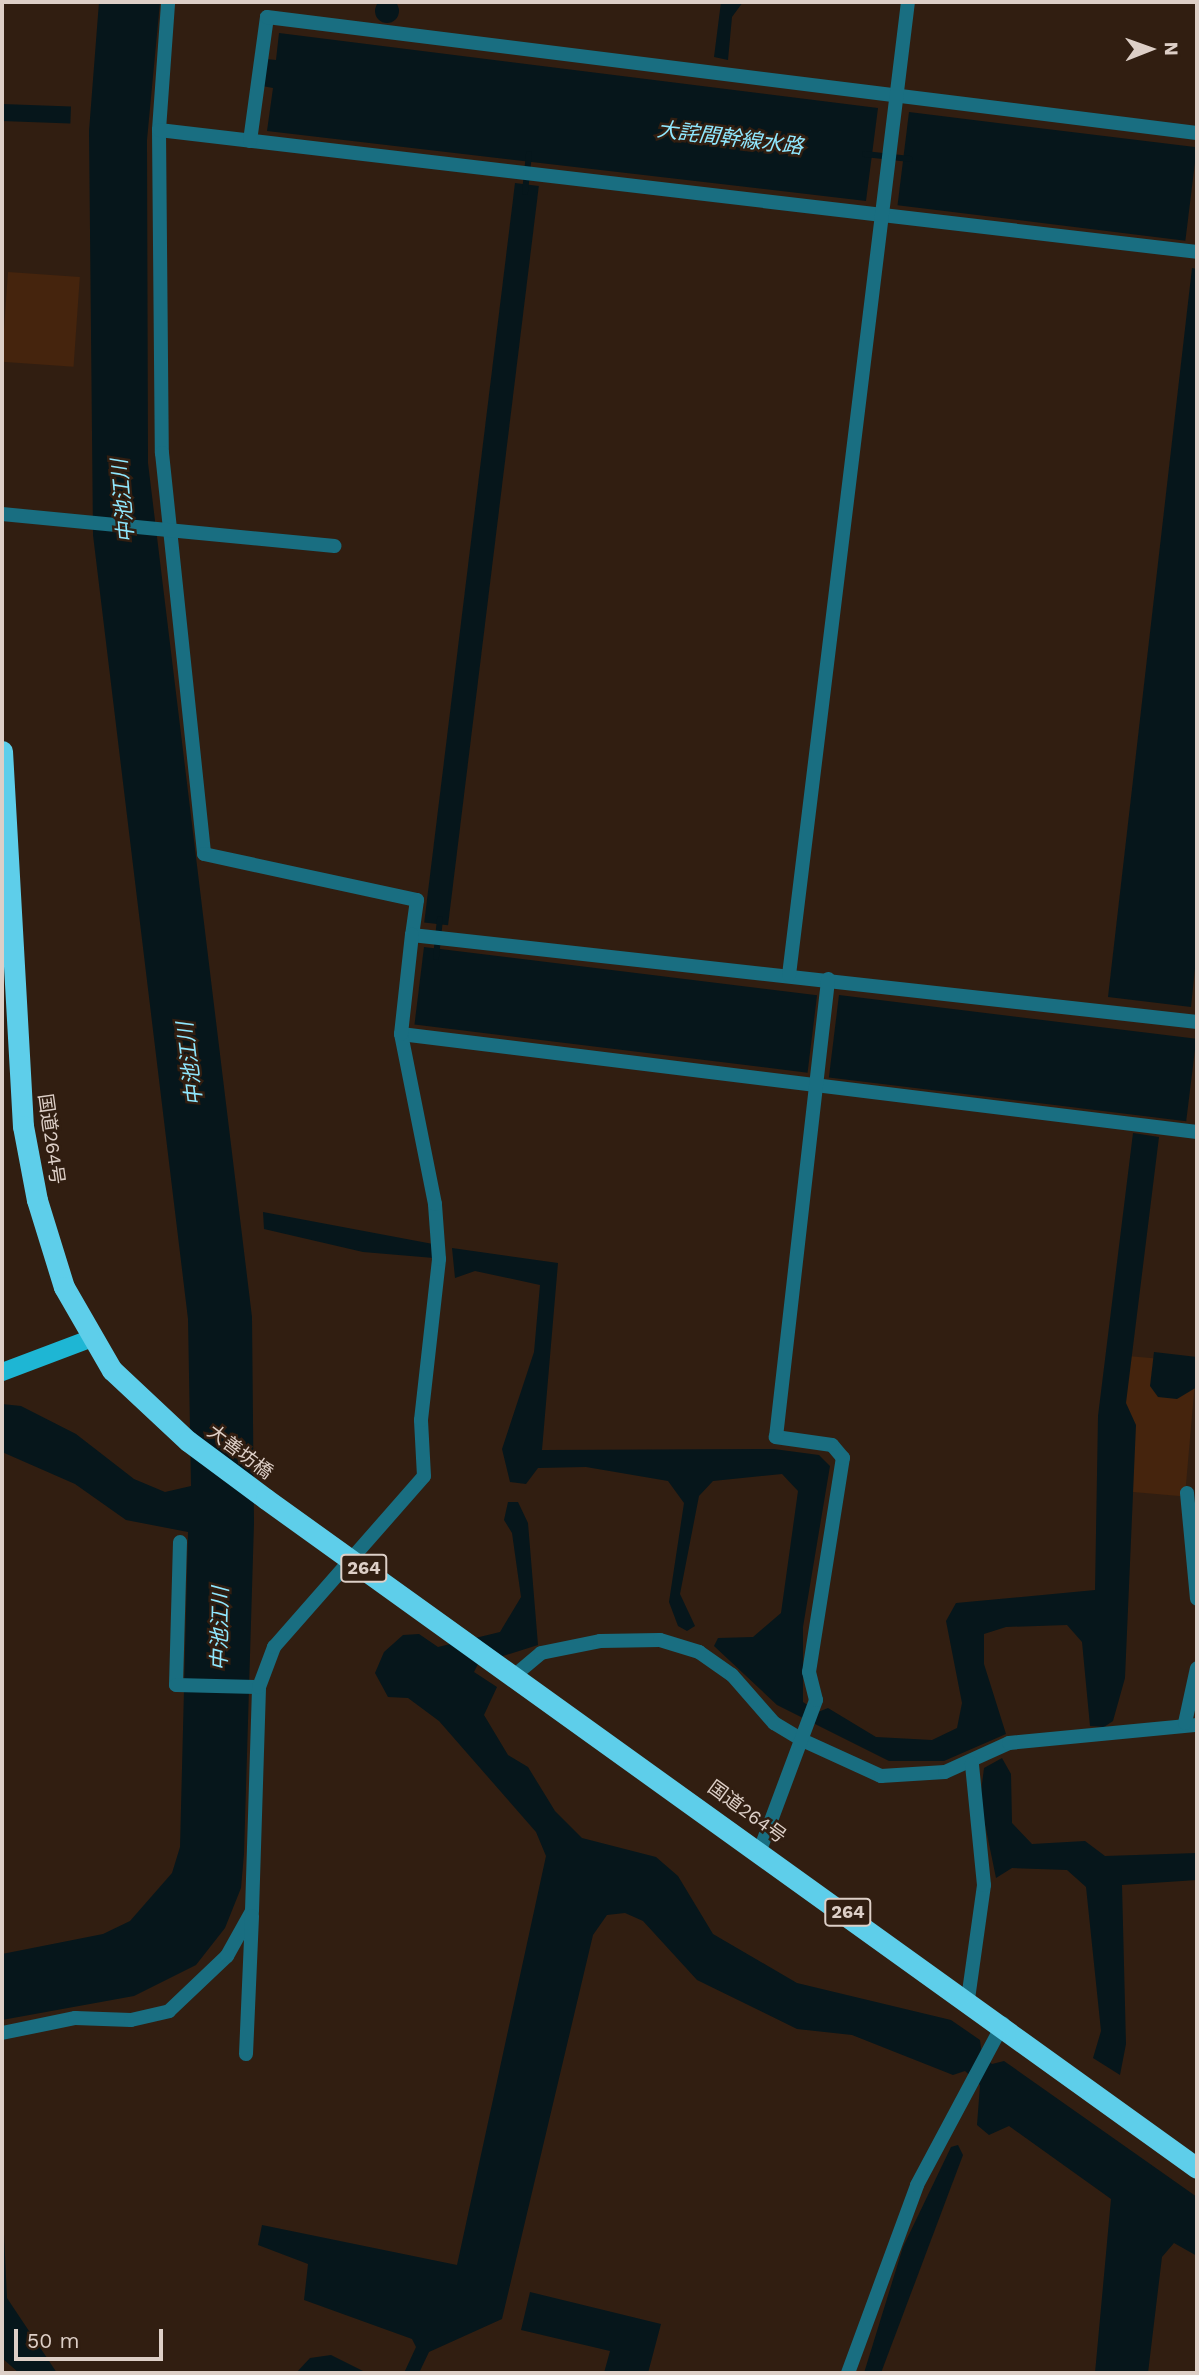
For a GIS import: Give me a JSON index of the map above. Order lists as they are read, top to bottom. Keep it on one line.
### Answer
{"streets":{"highway":["国道264号","大善坊橋","264"]},"crossings":[["国道264号","大善坊橋"]],"water":["大詫間幹線水路","中池江川"],"scale_bar":"50 m","north":"right"}
